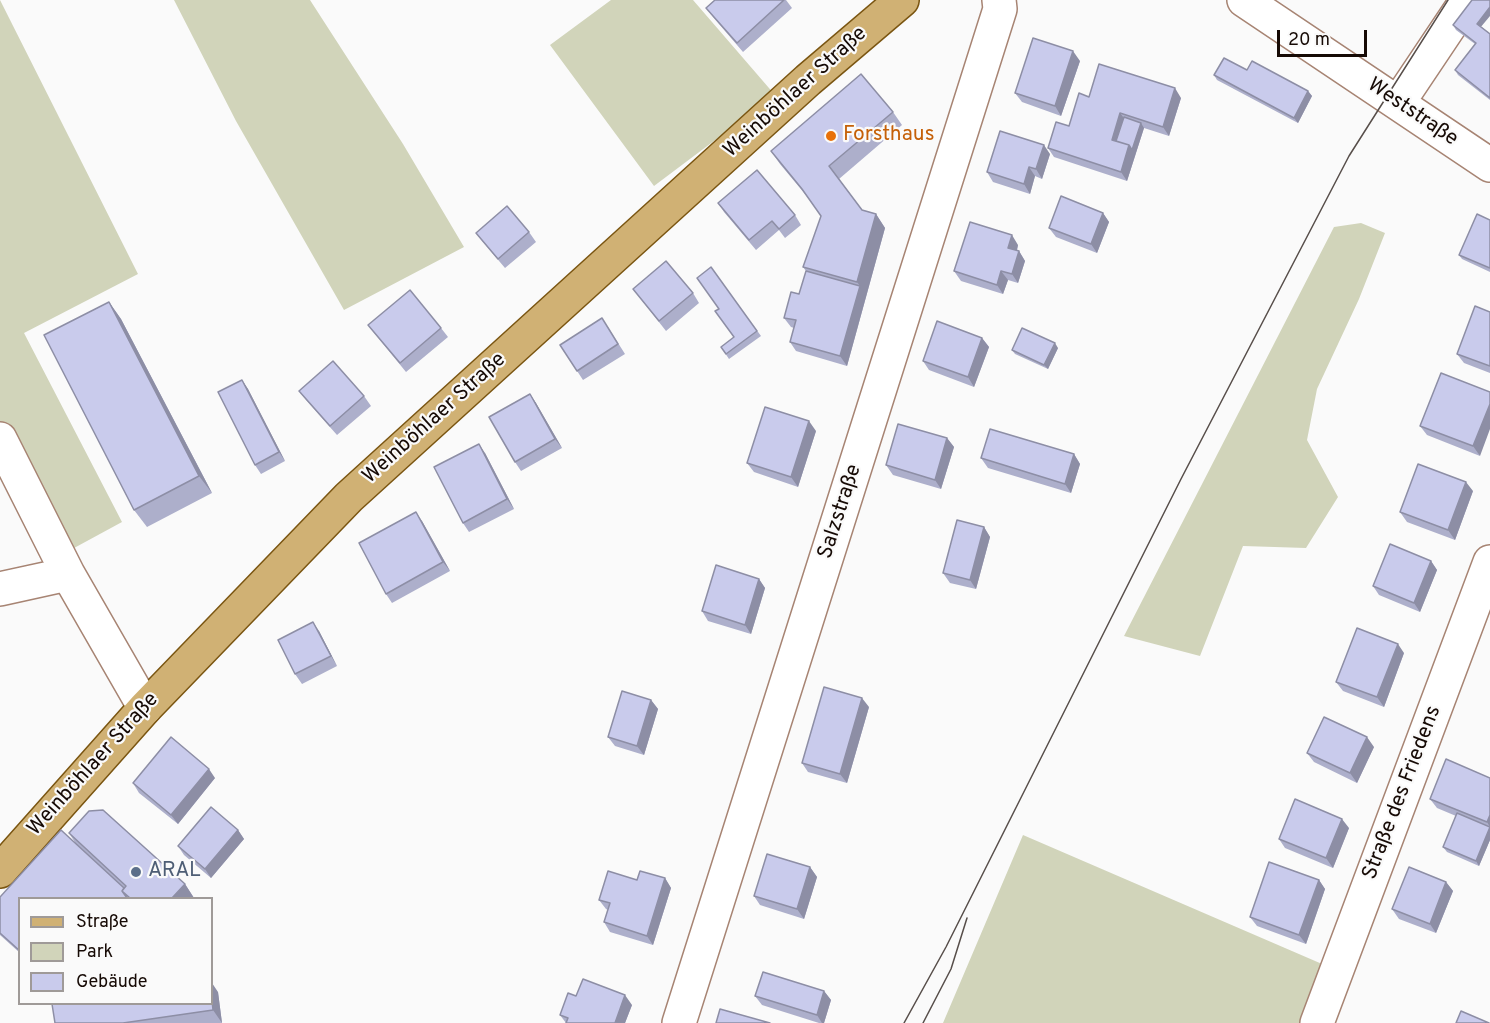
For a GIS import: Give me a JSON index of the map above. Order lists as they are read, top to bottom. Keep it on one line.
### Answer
{"streets":{"main road":["Weinböhlaer Straße"],"street":["Weststraße","Salzstraße","Straße des Friedens"]},"places":["Forsthaus","ARAL"],"legend":["Straße","Park","Gebäude"],"scale_bar":"20 m"}
